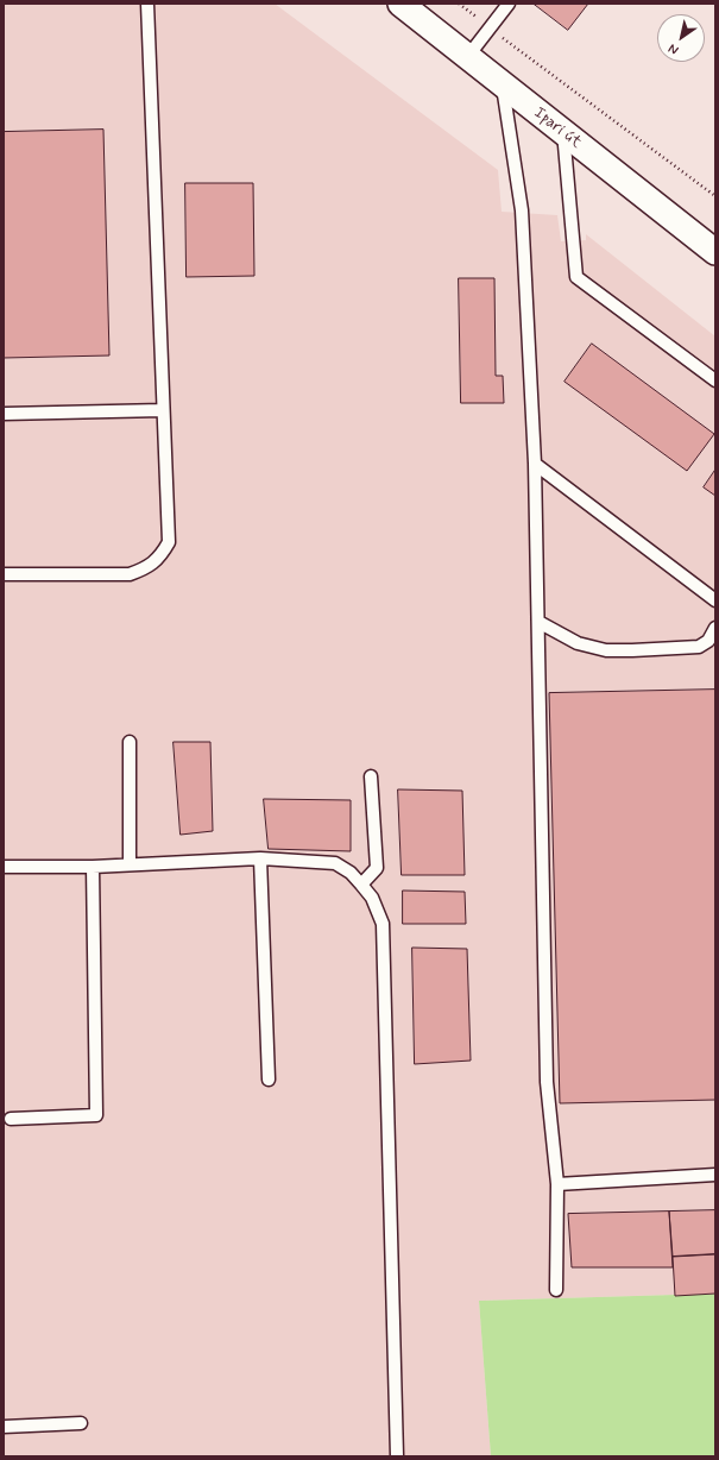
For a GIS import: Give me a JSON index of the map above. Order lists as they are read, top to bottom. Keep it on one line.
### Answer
{"streets":{"street":["Ipari út"]},"north":"bottom left"}
